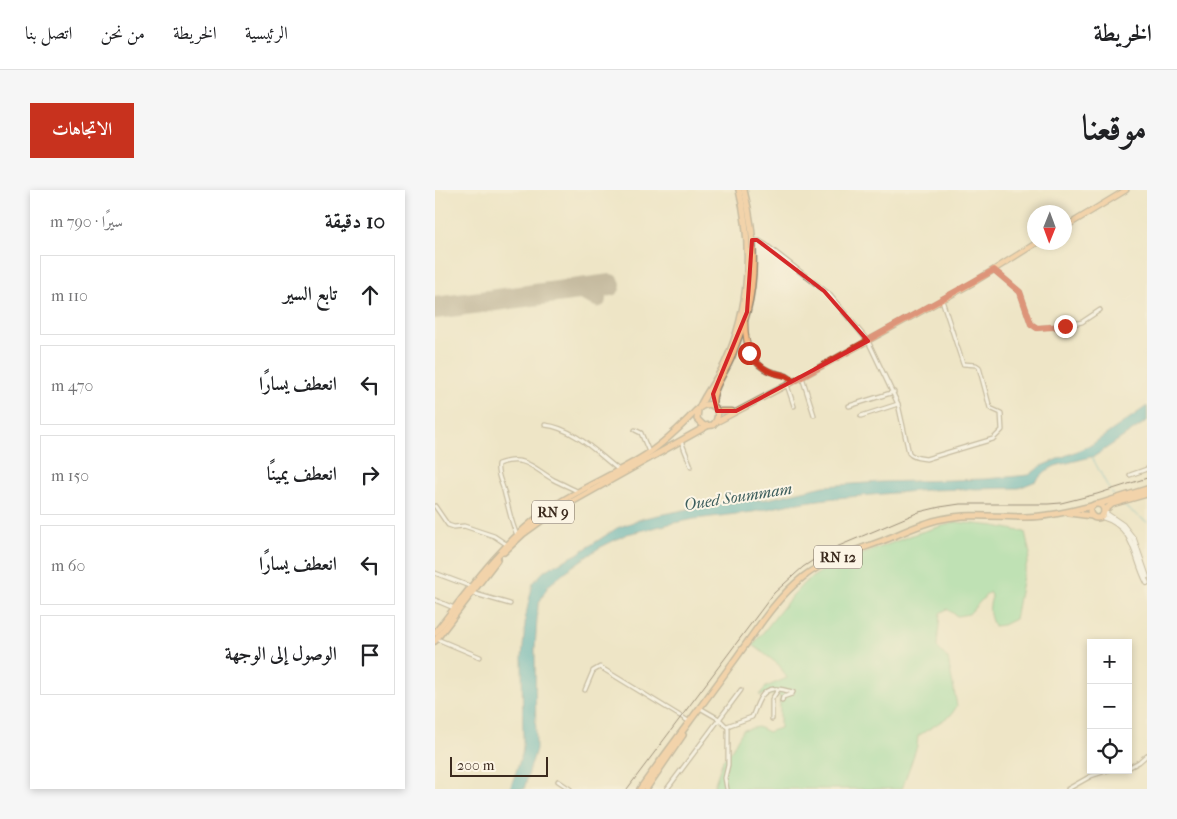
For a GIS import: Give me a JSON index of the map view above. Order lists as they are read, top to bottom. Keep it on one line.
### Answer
{"streets":{"highway":["RN 9","RN 12"]},"water":["Oued Soummam"],"scale_bar":"200 m","north":"bottom","page":{"header":"الخريطة","nav":["الرئيسية","الخريطة","من نحن","اتصل بنا"],"title":"موقعنا","buttons":"الاتجاهات","heading":["10 دقيقة","سيرًا · 790 m"],"list":[["تابع السير","110 m"],["انعطف يسارًا","470 m"],["انعطف يمينًا","150 m"],["انعطف يسارًا","60 m"],"الوصول إلى الوجهة"],"map_buttons":["+","−"],"scale":"200 m"}}
